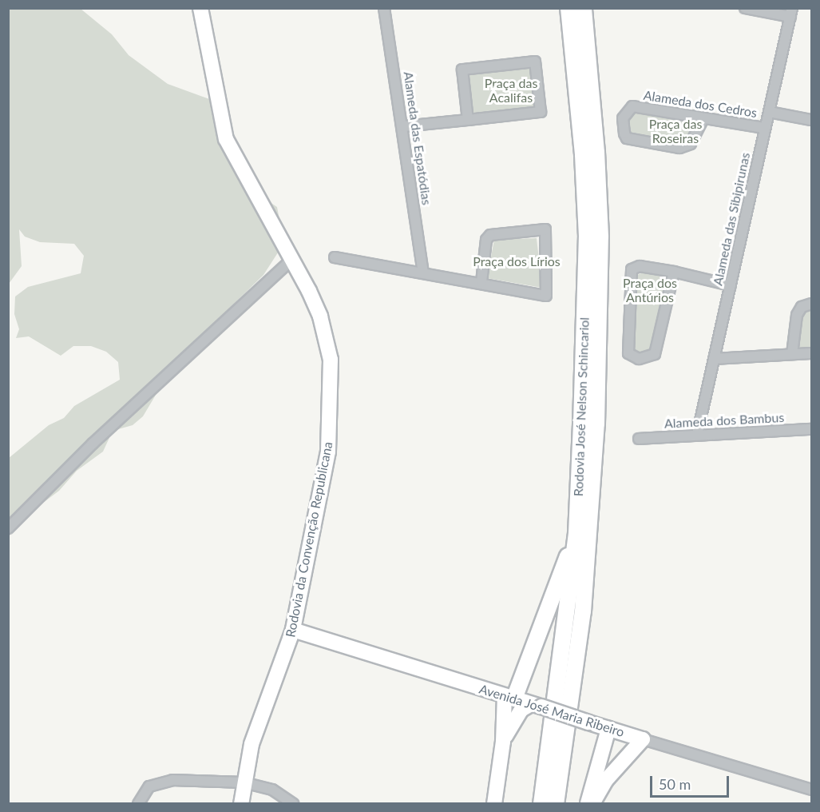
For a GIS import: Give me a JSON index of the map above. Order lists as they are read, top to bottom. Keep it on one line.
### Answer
{"streets":{"main road":["Rodovia José Nelson Schincariol","Rodovia da Convenção Republicana","Avenida José Maria Ribeiro"],"street":["Alameda dos Cedros","Alameda das Espatódias","Alameda das Sibipirunas","Alameda dos Bambus"]},"crossings":[["Alameda dos Cedros","Alameda das Sibipirunas"],["Alameda das Sibipirunas","Alameda dos Bambus"],["Rodovia da Convenção Republicana","Avenida José Maria Ribeiro"]],"parks":["Praça das Acalifas","Praça das Roseiras","Praça dos Lírios","Praça dos Antúrios"],"scale_bar":"50 m"}
